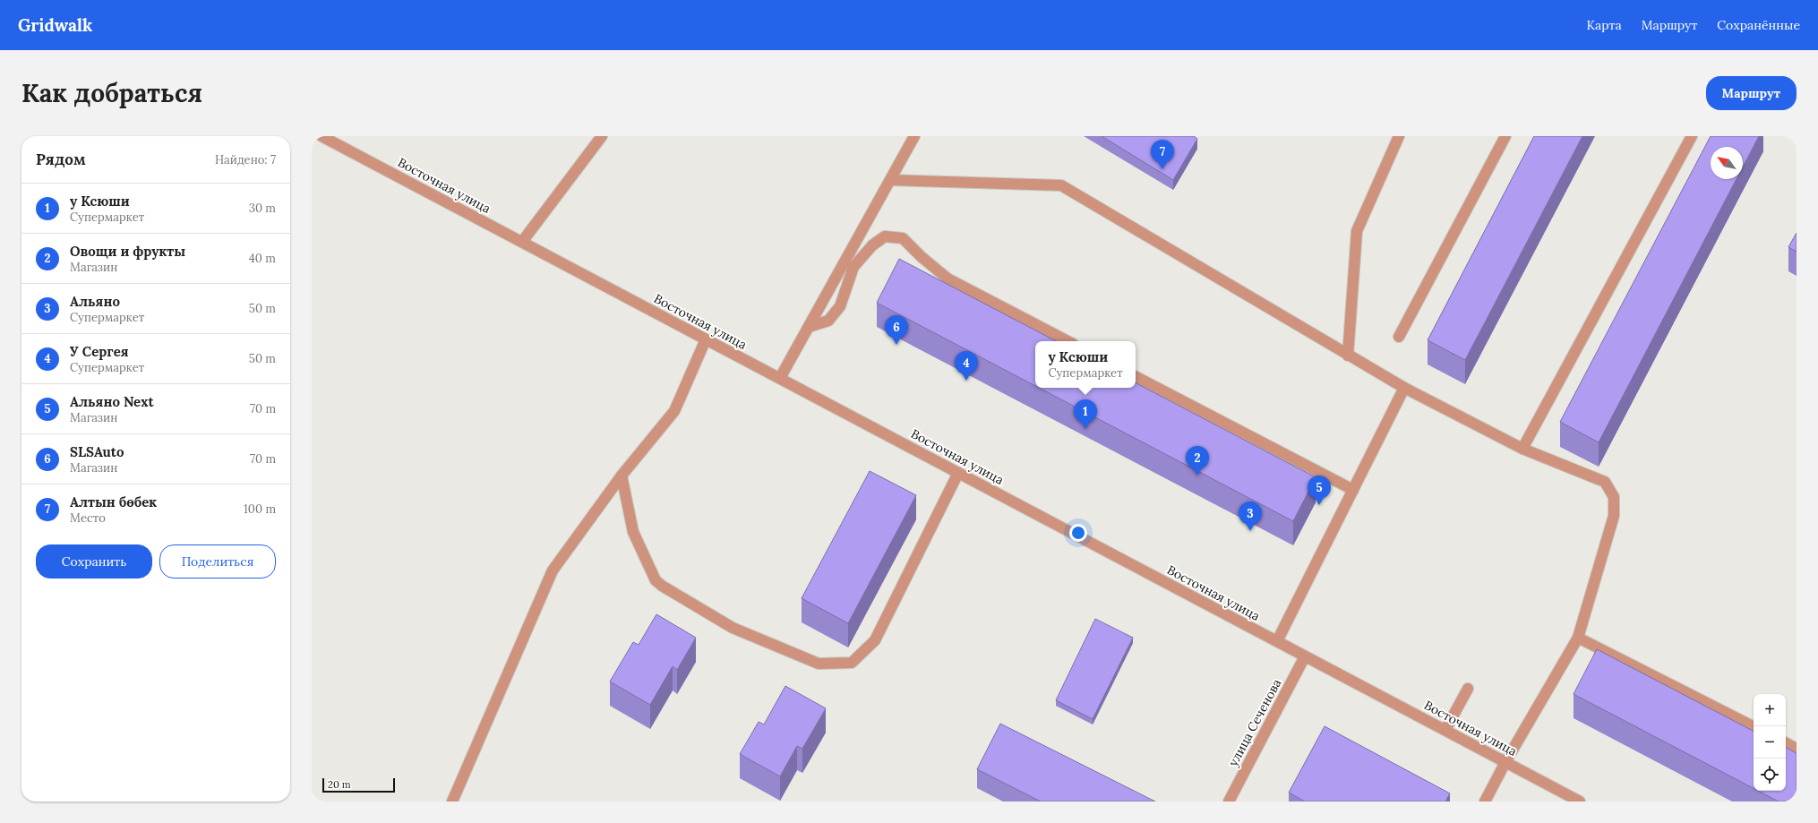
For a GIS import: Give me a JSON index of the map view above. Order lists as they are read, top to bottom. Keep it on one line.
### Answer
{"streets":{"lane":["Восточная улица","улица Сеченова"]},"crossings":[["Восточная улица","улица Сеченова"]],"scale_bar":"20 m","north":"top left","page":{"header":"Gridwalk","nav":["Карта","Маршрут","Сохранённые"],"buttons":["Маршрут",["Сохранить","Поделиться"]],"title":"Как добраться","heading":["Рядом","Найдено: 7"],"pins":["7","6","4","1","2","5","3"],"list":[{"mark":"1","name":"у Ксюши","note":"Супермаркет","value":"30 m"},{"mark":"2","name":"Овощи и фрукты","note":"Магазин","value":"40 m"},{"mark":"3","name":"Альяно","note":"Супермаркет","value":"50 m"},{"mark":"4","name":"У Сергея","note":"Супермаркет","value":"50 m"},{"mark":"5","name":"Альяно Next","note":"Магазин","value":"70 m"},{"mark":"6","name":"SLSAuto","note":"Магазин","value":"70 m"},{"mark":"7","name":"Алтын бөбек","note":"Место","value":"100 m"}],"popup":["у Ксюши","Супермаркет"],"map_buttons":["+","−"],"scale":"20 m"}}
